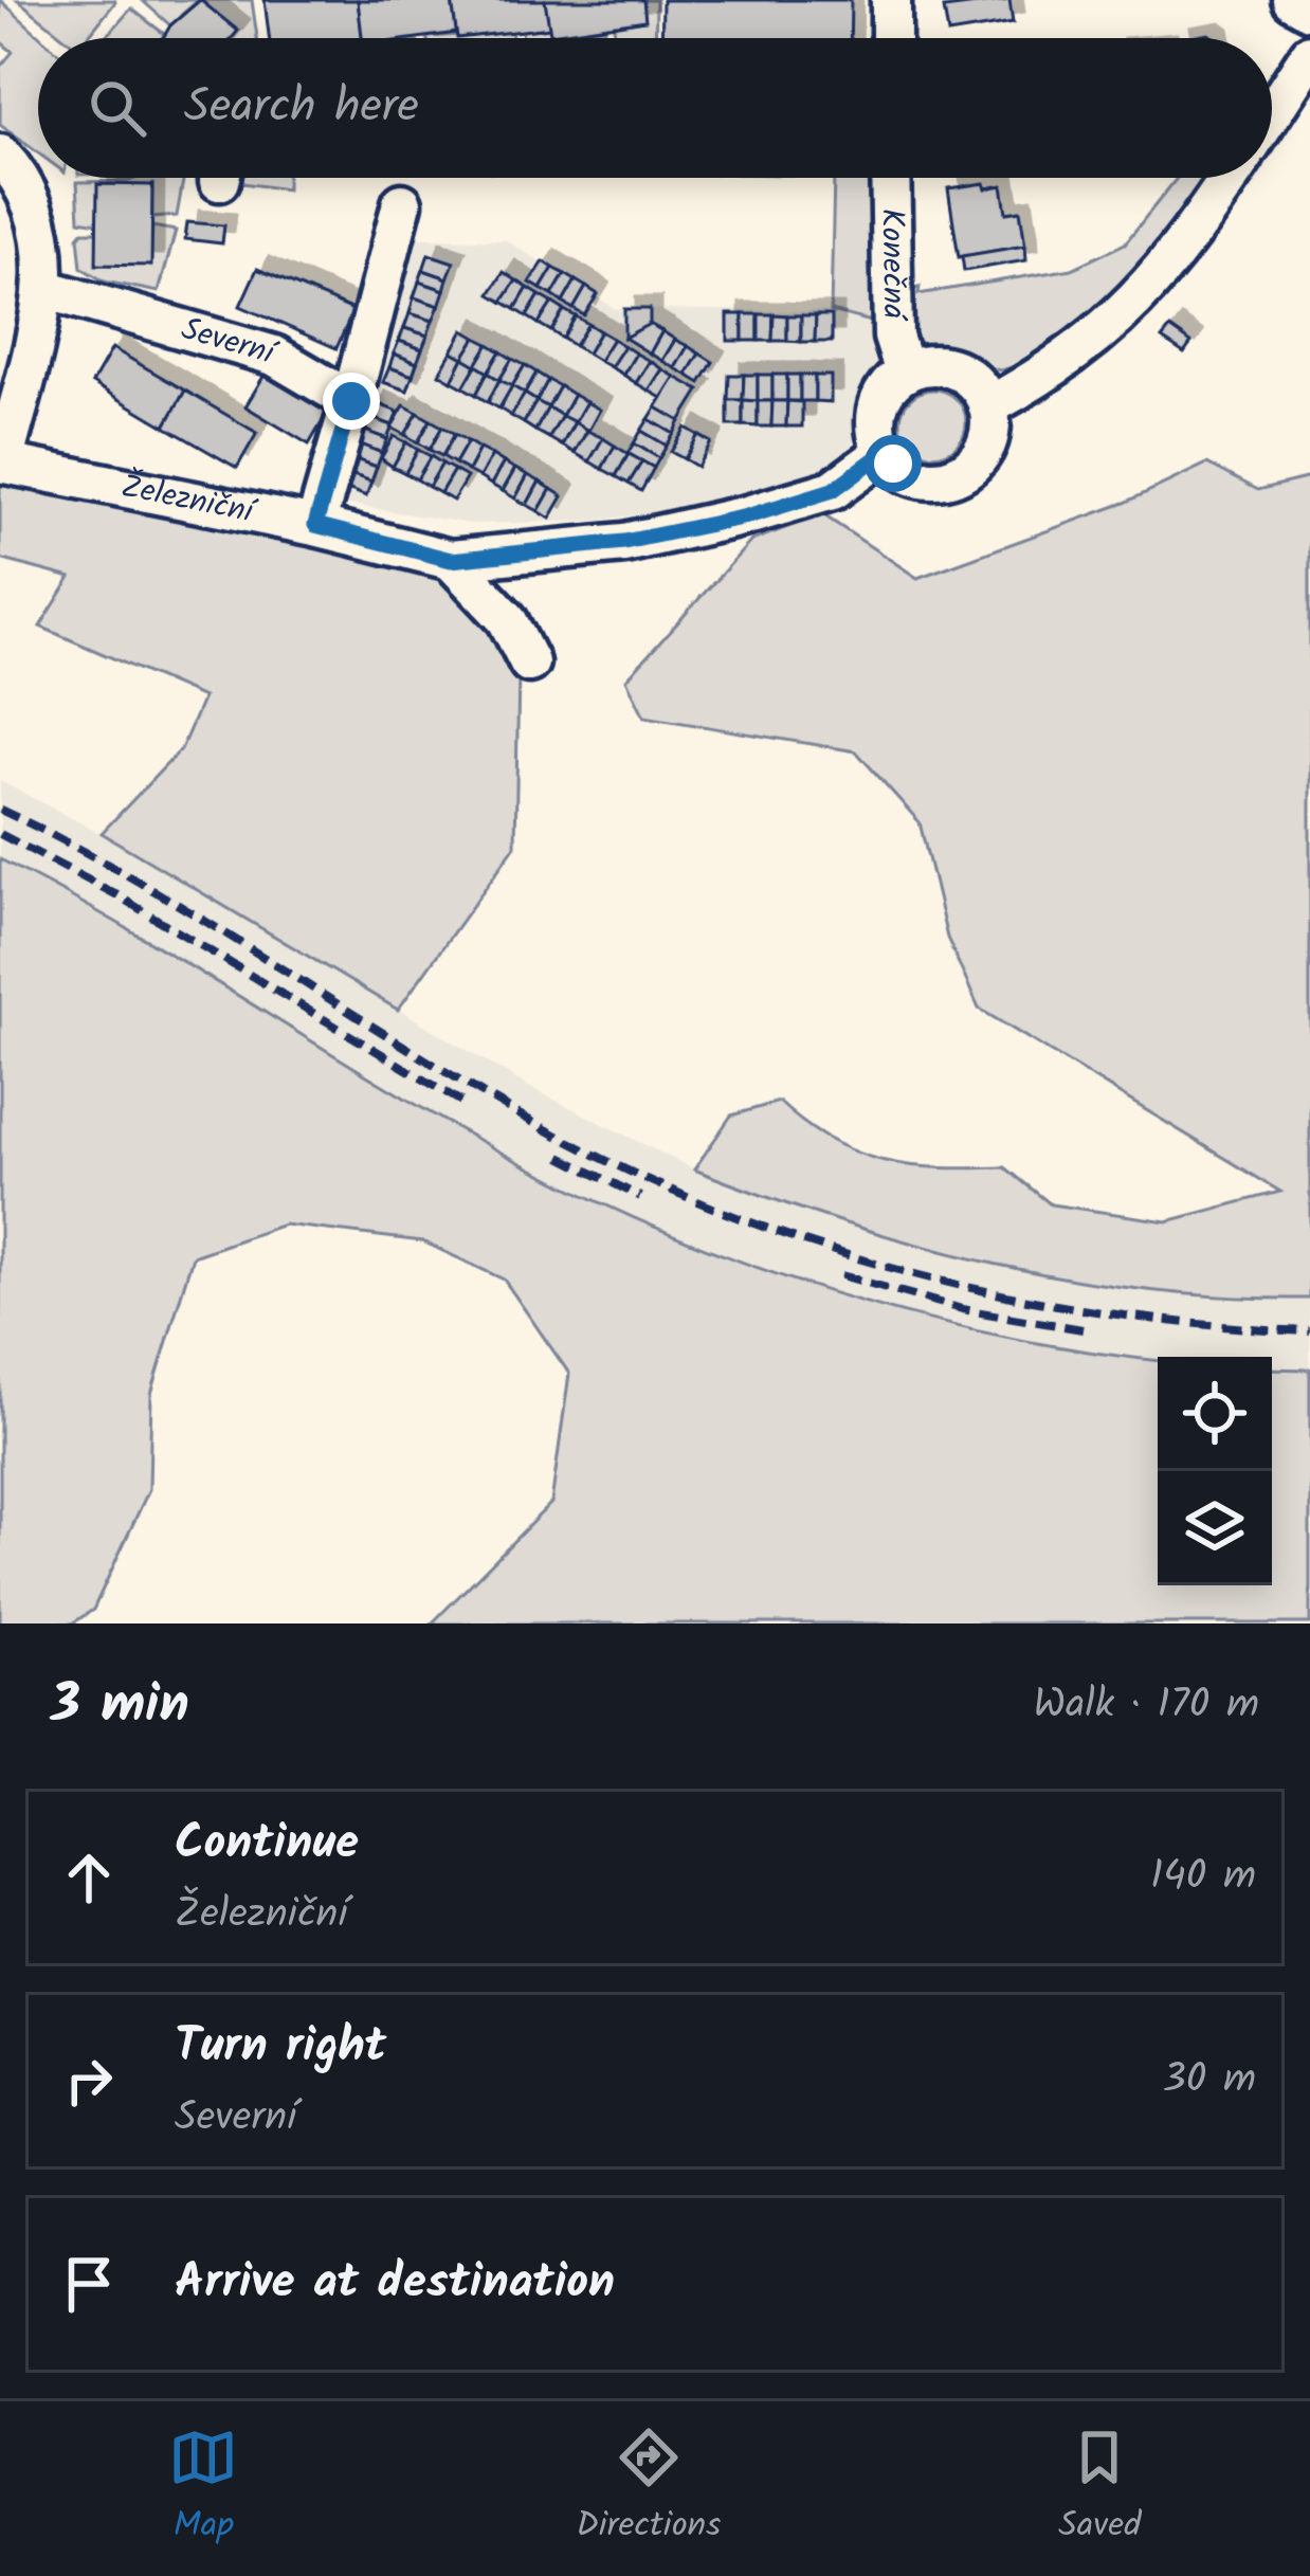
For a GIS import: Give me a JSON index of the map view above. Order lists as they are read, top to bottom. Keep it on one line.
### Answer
{"streets":{"street":["Konečná","Severní","Železniční"]},"crossings":[["Konečná","Železniční"]],"page":{"search":"Search here","heading":["3 min","Walk · 170 m"],"list":[["Continue","Železniční","140 m"],["Turn right","Severní","30 m"],"Arrive at destination"],"nav":["Map","Directions","Saved"]}}
